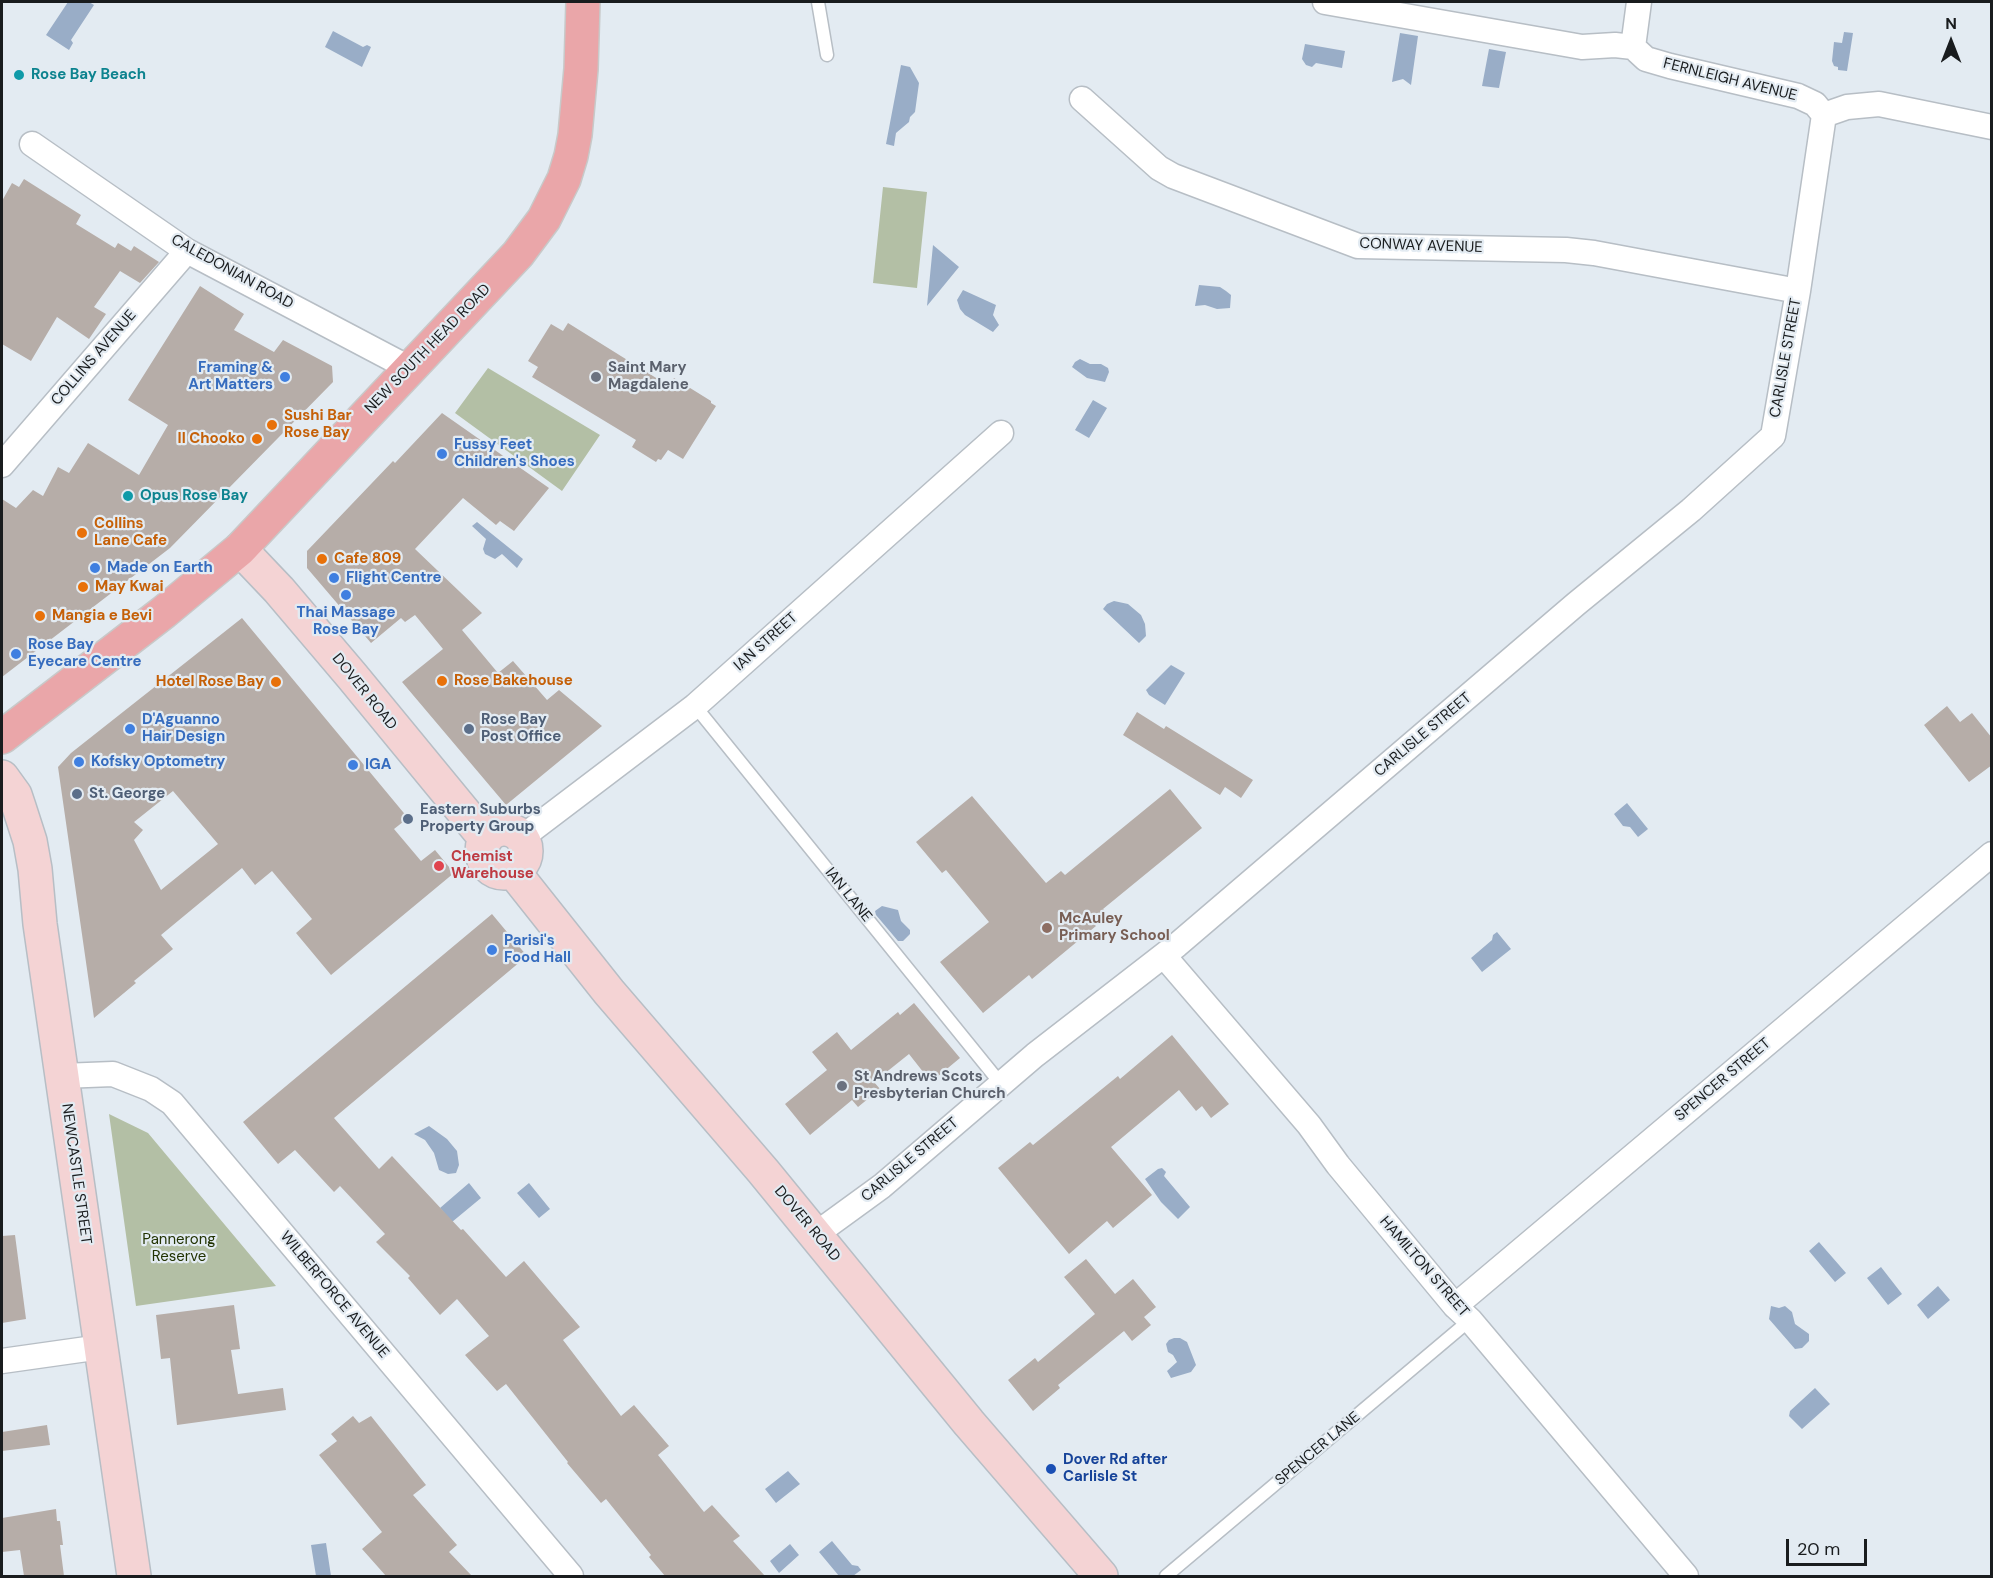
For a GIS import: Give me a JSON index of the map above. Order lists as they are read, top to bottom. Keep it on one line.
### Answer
{"streets":{"main road":["NEW SOUTH HEAD ROAD"],"street":["FERNLEIGH AVENUE","CONWAY AVENUE","CALEDONIAN ROAD","COLLINS AVENUE","CARLISLE STREET","IAN STREET","DOVER ROAD","SPENCER STREET","NEWCASTLE STREET","HAMILTON STREET","WILBERFORCE AVENUE"],"lane":["IAN LANE","SPENCER LANE"]},"crossings":[["FERNLEIGH AVENUE","CARLISLE STREET"],["CONWAY AVENUE","CARLISLE STREET"],["CALEDONIAN ROAD","NEW SOUTH HEAD ROAD"],["CALEDONIAN ROAD","COLLINS AVENUE"],["NEW SOUTH HEAD ROAD","DOVER ROAD"],["CARLISLE STREET","DOVER ROAD"],["CARLISLE STREET","IAN LANE"],["CARLISLE STREET","HAMILTON STREET"],["IAN STREET","DOVER ROAD"],["IAN STREET","IAN LANE"],["SPENCER STREET","HAMILTON STREET"],["SPENCER STREET","SPENCER LANE"],["NEWCASTLE STREET","WILBERFORCE AVENUE"],["HAMILTON STREET","SPENCER LANE"]],"parks":["Pannerong Reserve"],"places":["Rose Bay Beach","Framing & Art Matters","Saint Mary Magdalene","Sushi Bar Rose Bay","Il Chooko","Fussy Feet Children's Shoes","Opus Rose Bay","Collins Lane Cafe","Cafe 809","Made on Earth","Flight Centre","May Kwai","Thai Massage Rose Bay","Mangia e Bevi","Rose Bay Eyecare Centre","Rose Bakehouse","Hotel Rose Bay","D'Aguanno Hair Design","Rose Bay Post Office","Kofsky Optometry","IGA","St. George","Eastern Suburbs Property Group","Chemist Warehouse","McAuley Primary School","Parisi's Food Hall","St Andrews Scots Presbyterian Church","Dover Rd after Carlisle St"],"scale_bar":"20 m","north":"top"}
